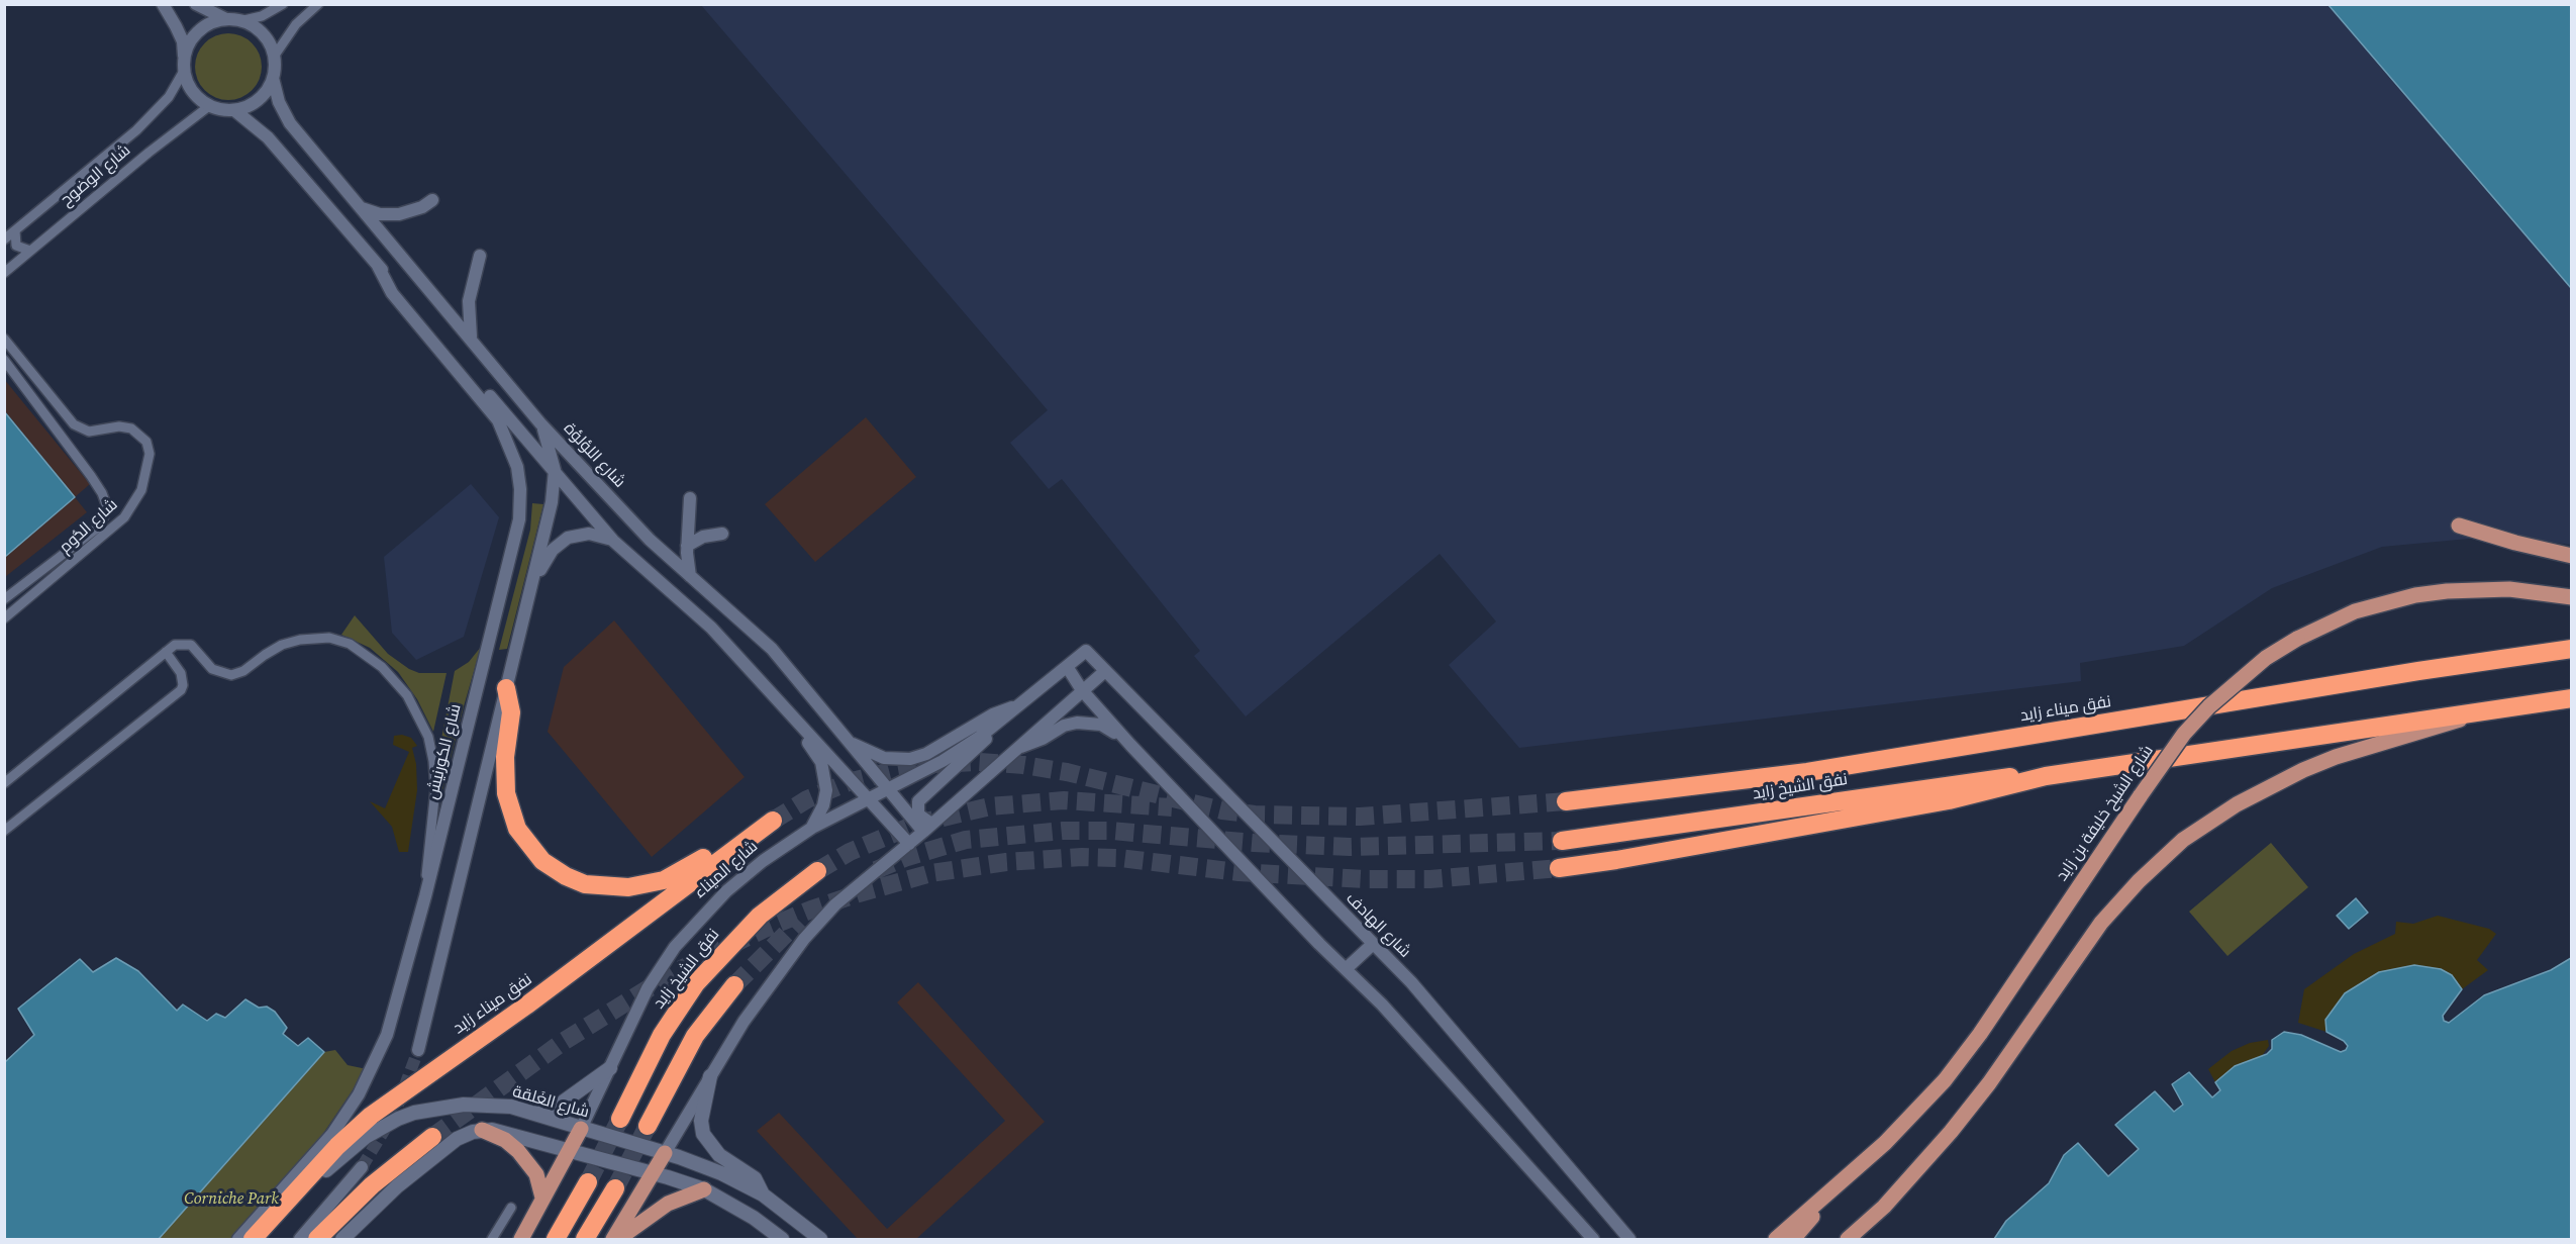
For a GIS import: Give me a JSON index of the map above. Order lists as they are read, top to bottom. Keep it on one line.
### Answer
{"streets":{"highway":["نفق ميناء زايد","نفق الشيخ زايد"],"main road":["شارع الشيخ خليفة بن زايد","شارع الميناء","شارع الغَلقة"],"street":["شارع الوضوح","شارع اللؤلؤة","شارع الدُّوم","شارع الكورنيش","شارع الهادف"]},"crossings":[["شارع الوضوح","شارع اللؤلؤة"],["شارع اللؤلؤة","شارع الميناء"],["نفق ميناء زايد","شارع الغَلقة"],["شارع الميناء","شارع الهادف"],["شارع الميناء","شارع الغَلقة"]],"parks":["Corniche Park"]}
